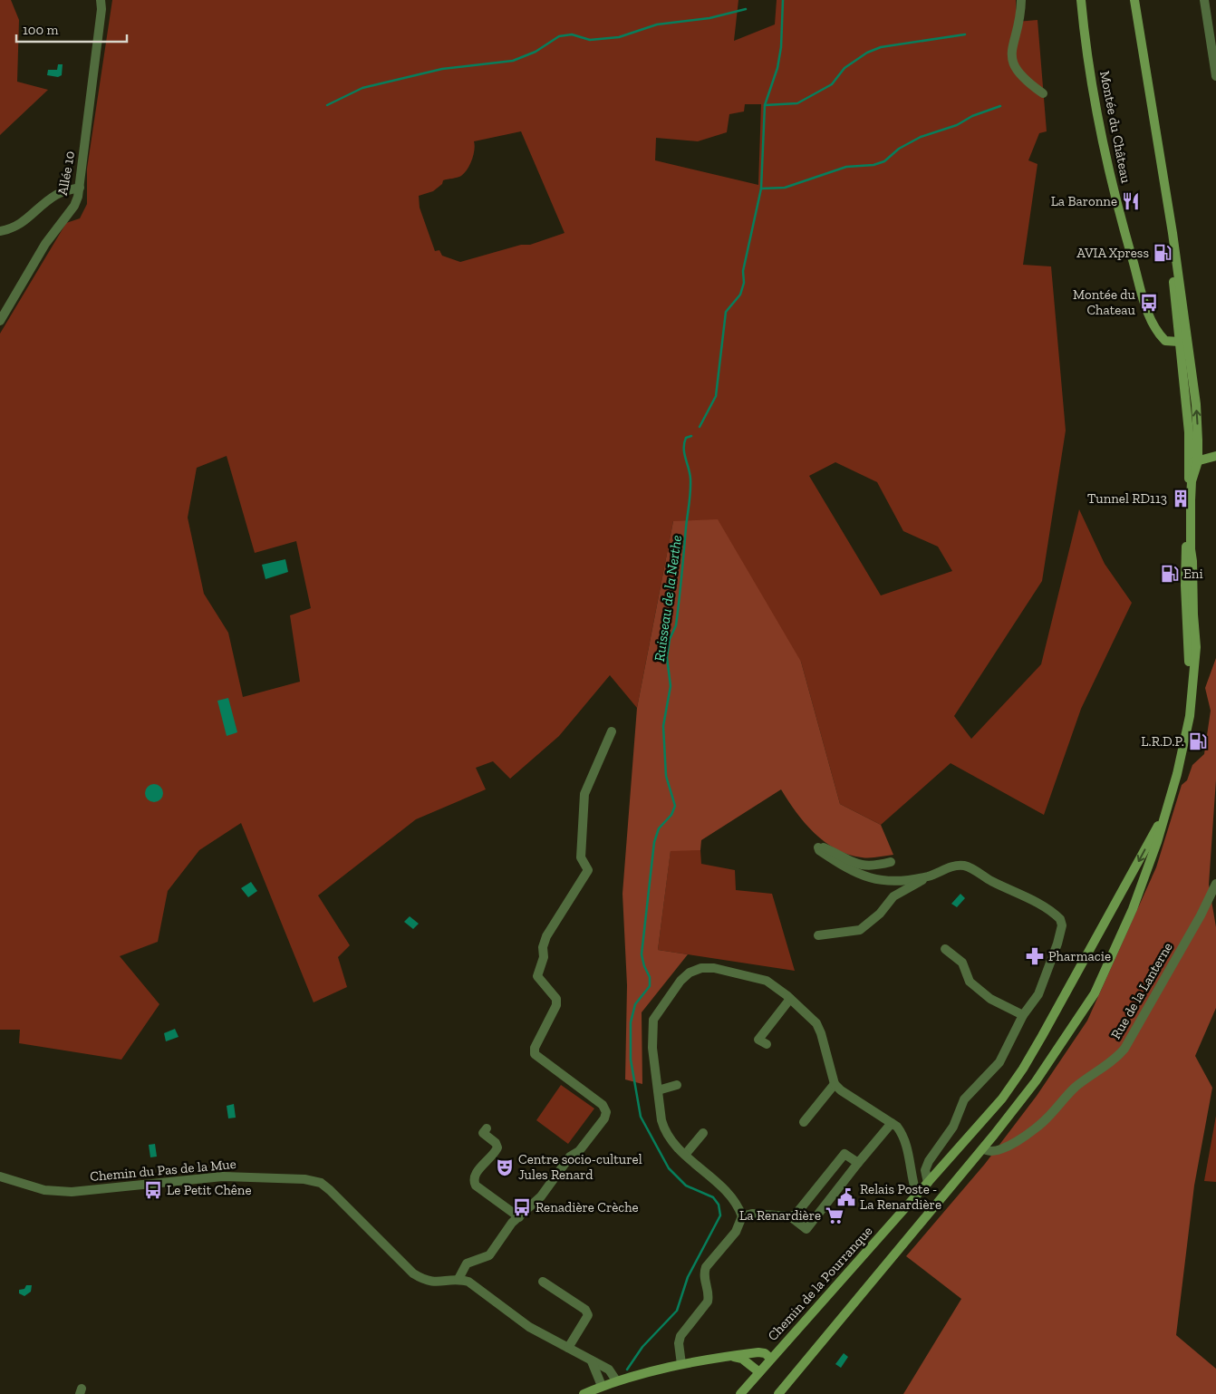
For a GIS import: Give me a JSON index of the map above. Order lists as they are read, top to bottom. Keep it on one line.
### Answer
{"streets":{"main road":["Montée du Château","Chemin de la Pourranque"],"street":["Allée 10","Rue de la Lanterne","Chemin du Pas de la Mue"]},"water":["Ruisseau de la Nerthe"],"places":{"restaurant":["La Baronne"],"fuel station":["AVIA Xpress","Eni","L.R.D.P."],"bus stop":["Montée du Chateau","Le Petit Chêne","Renadière Crèche"],"building":["Tunnel RD113"],"pharmacy":["Pharmacie"],"theatre":["Centre socio-culturel Jules Renard"],"public building":["Relais Poste - La Renardière"],"supermarket":["La Renardière"]},"scale_bar":"100 m"}
